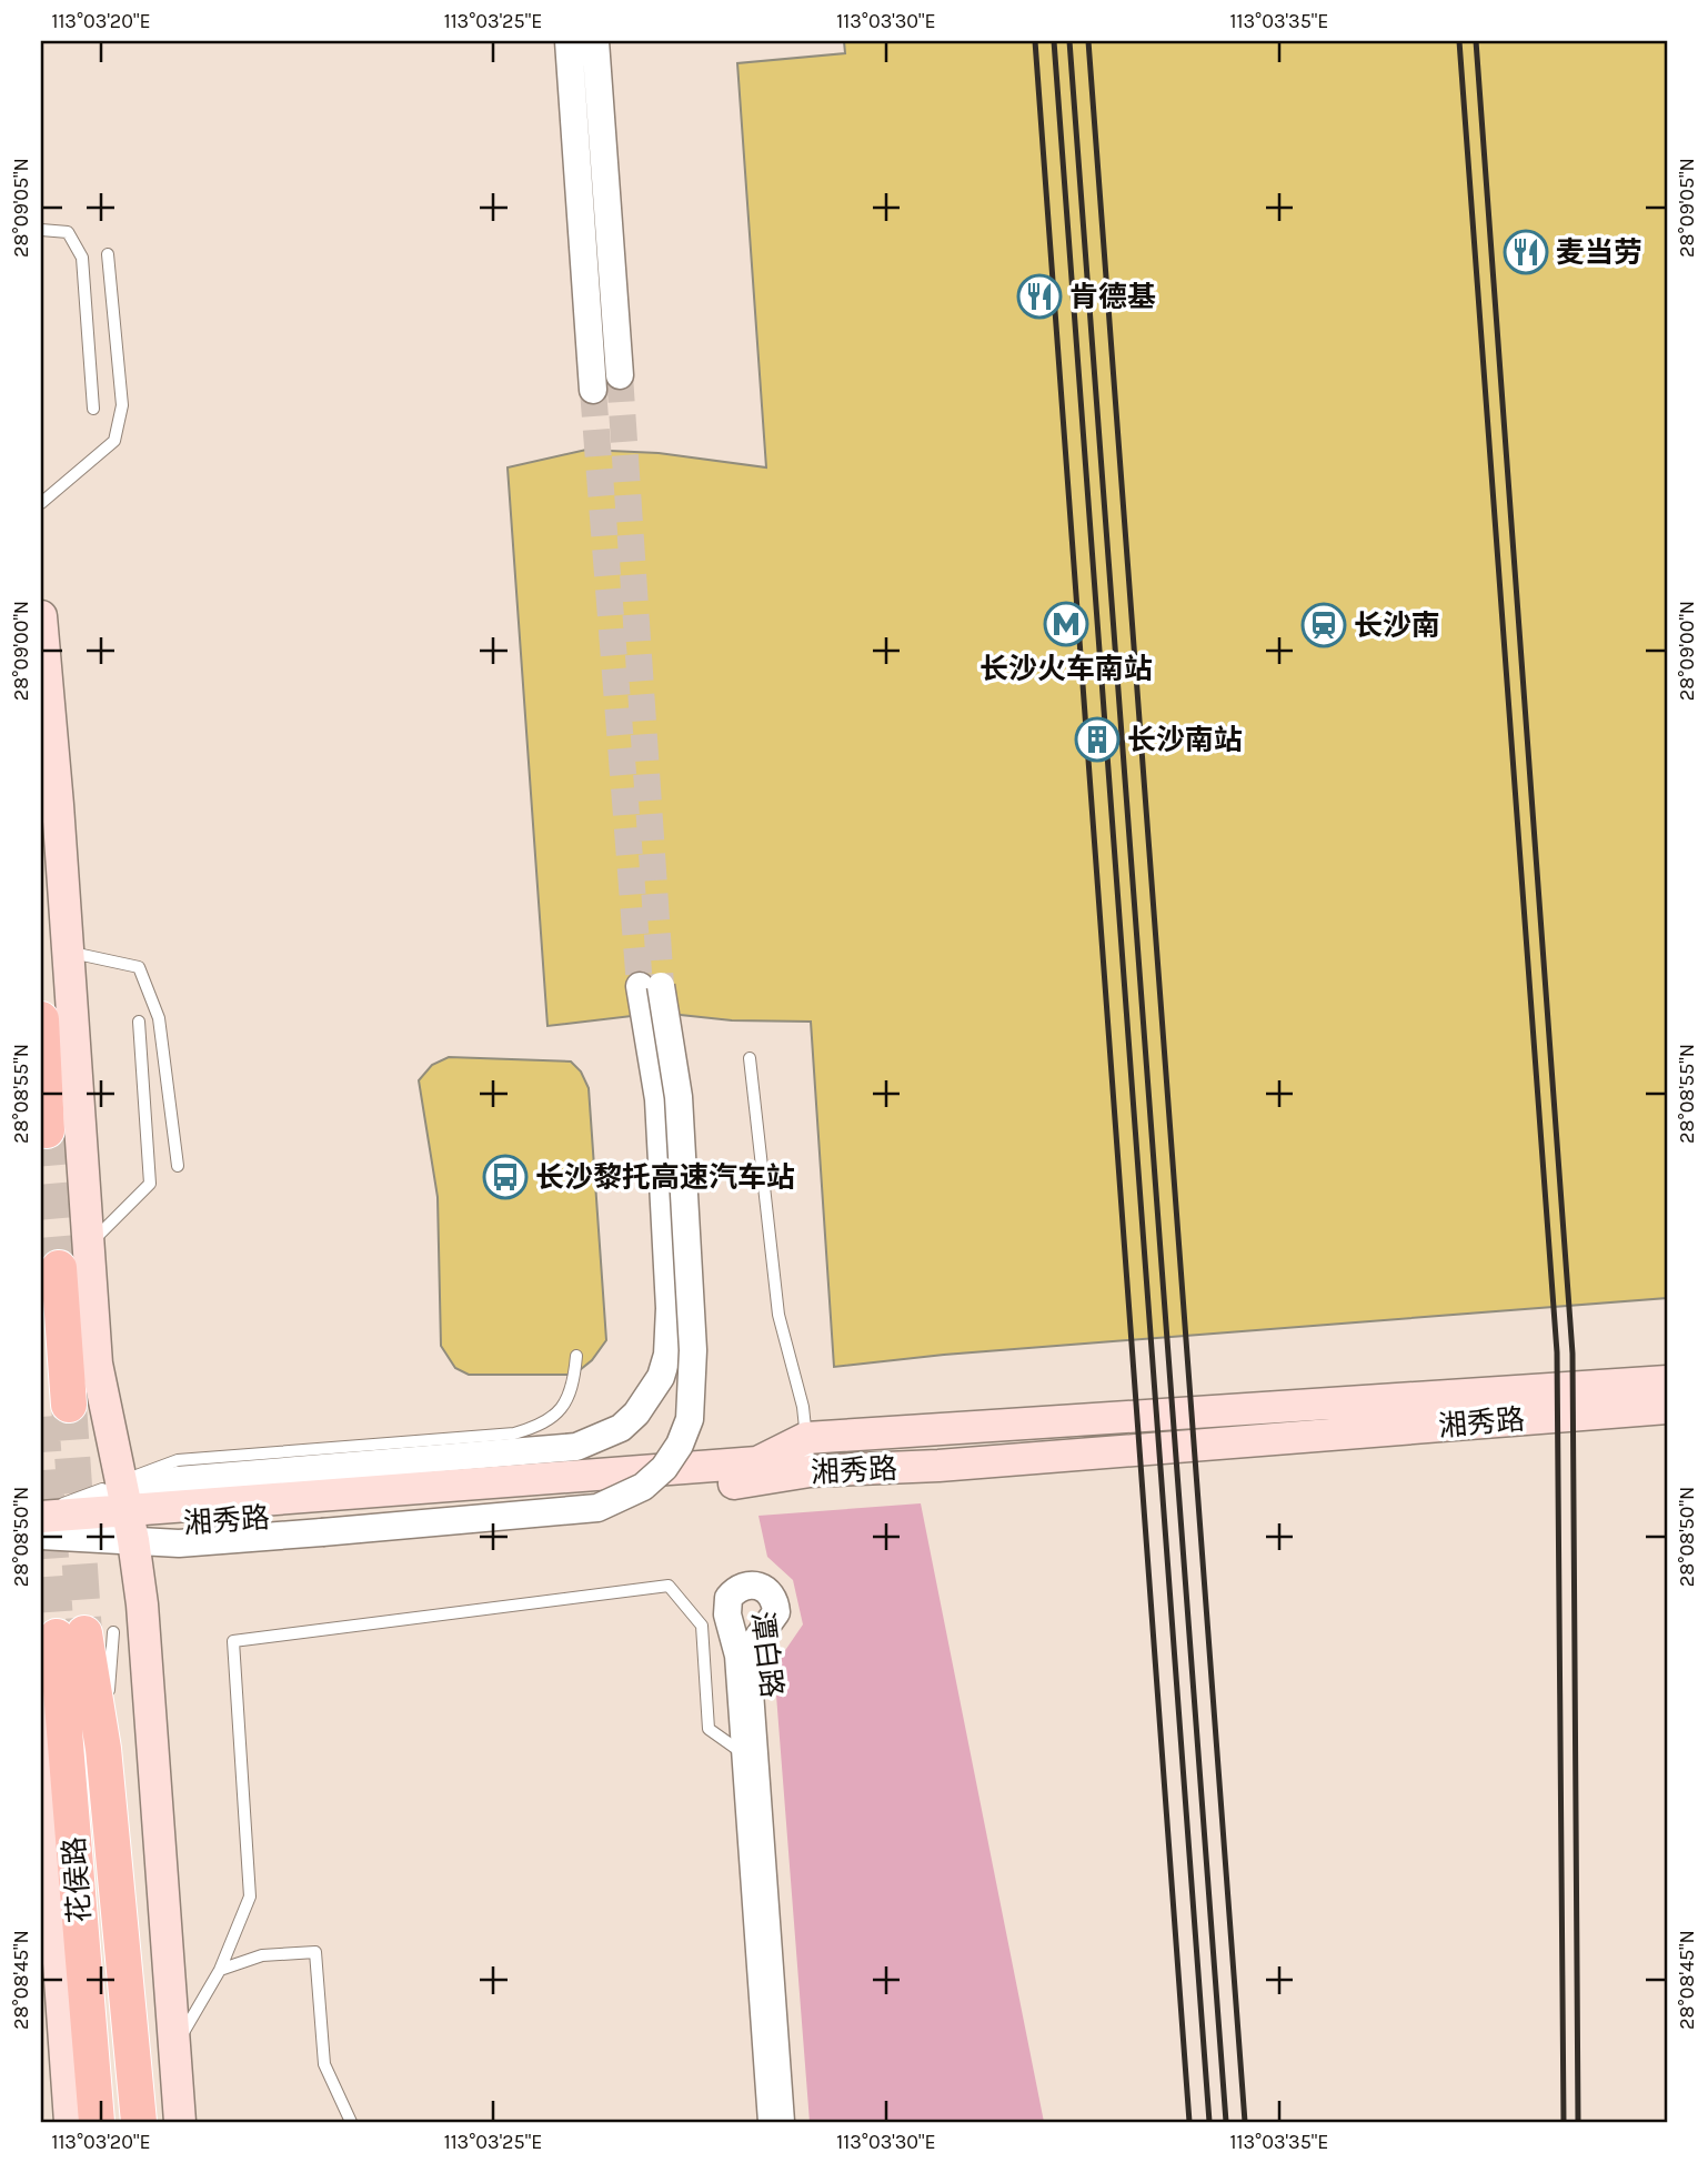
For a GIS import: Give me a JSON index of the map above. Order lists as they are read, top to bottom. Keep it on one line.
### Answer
{"streets":{"main road":["湘秀路","花侯路"],"street":["潭白路"]},"places":{"restaurant":["麦当劳","肯德基"],"metro station":["长沙火车南站"],"station":["长沙南"],"building":["长沙南站"],"bus stop":["长沙黎托高速汽车站"]},"coordinates":["113°03'20\"E","113°03'25\"E","113°03'30\"E","113°03'35\"E","28°09'05\"N","28°09'00\"N","28°08'55\"N","28°08'50\"N","28°08'45\"N"]}
